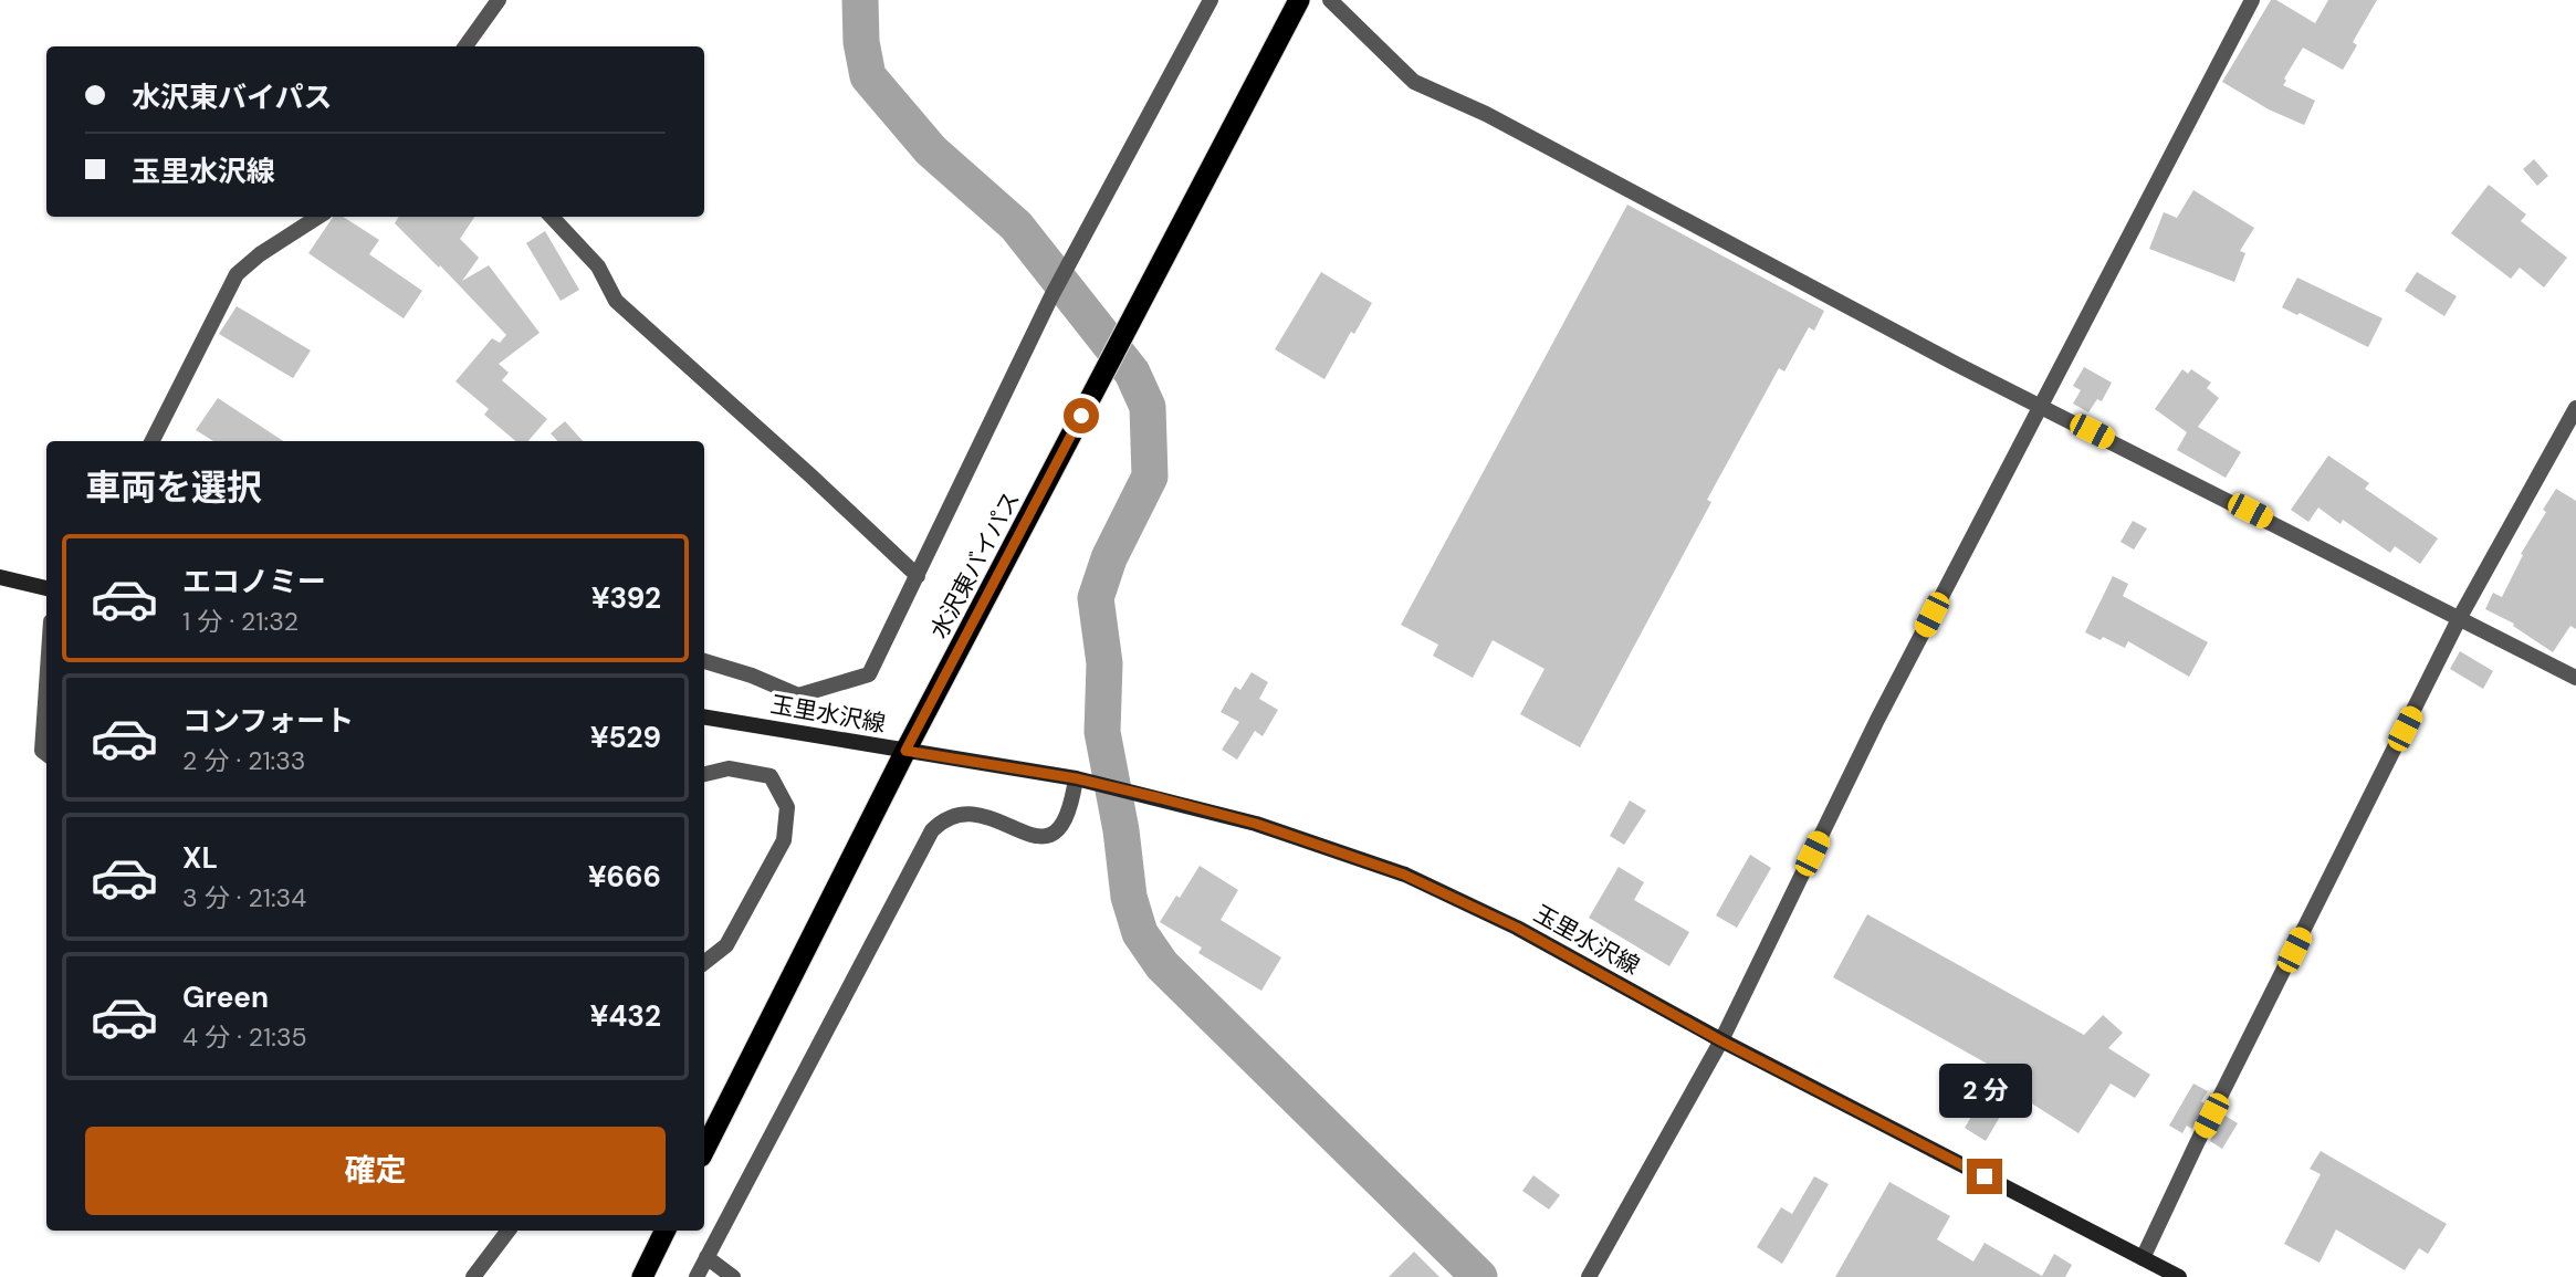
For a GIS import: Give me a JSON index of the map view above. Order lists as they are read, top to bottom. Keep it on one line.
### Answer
{"streets":{"highway":["水沢東バイパス"],"main road":["玉里水沢線"]},"crossings":[["水沢東バイパス","玉里水沢線"]],"page":{"banner":["水沢東バイパス","玉里水沢線"],"heading":"車両を選択","list":[{"name":"エコノミー","note":"1 分 · 21:32","value":"¥392"},{"name":"コンフォート","note":"2 分 · 21:33","value":"¥529"},{"name":"XL","note":"3 分 · 21:34","value":"¥666"},{"name":"Green","note":"4 分 · 21:35","value":"¥432"}],"bubble":"2 分","buttons":"確定"}}
